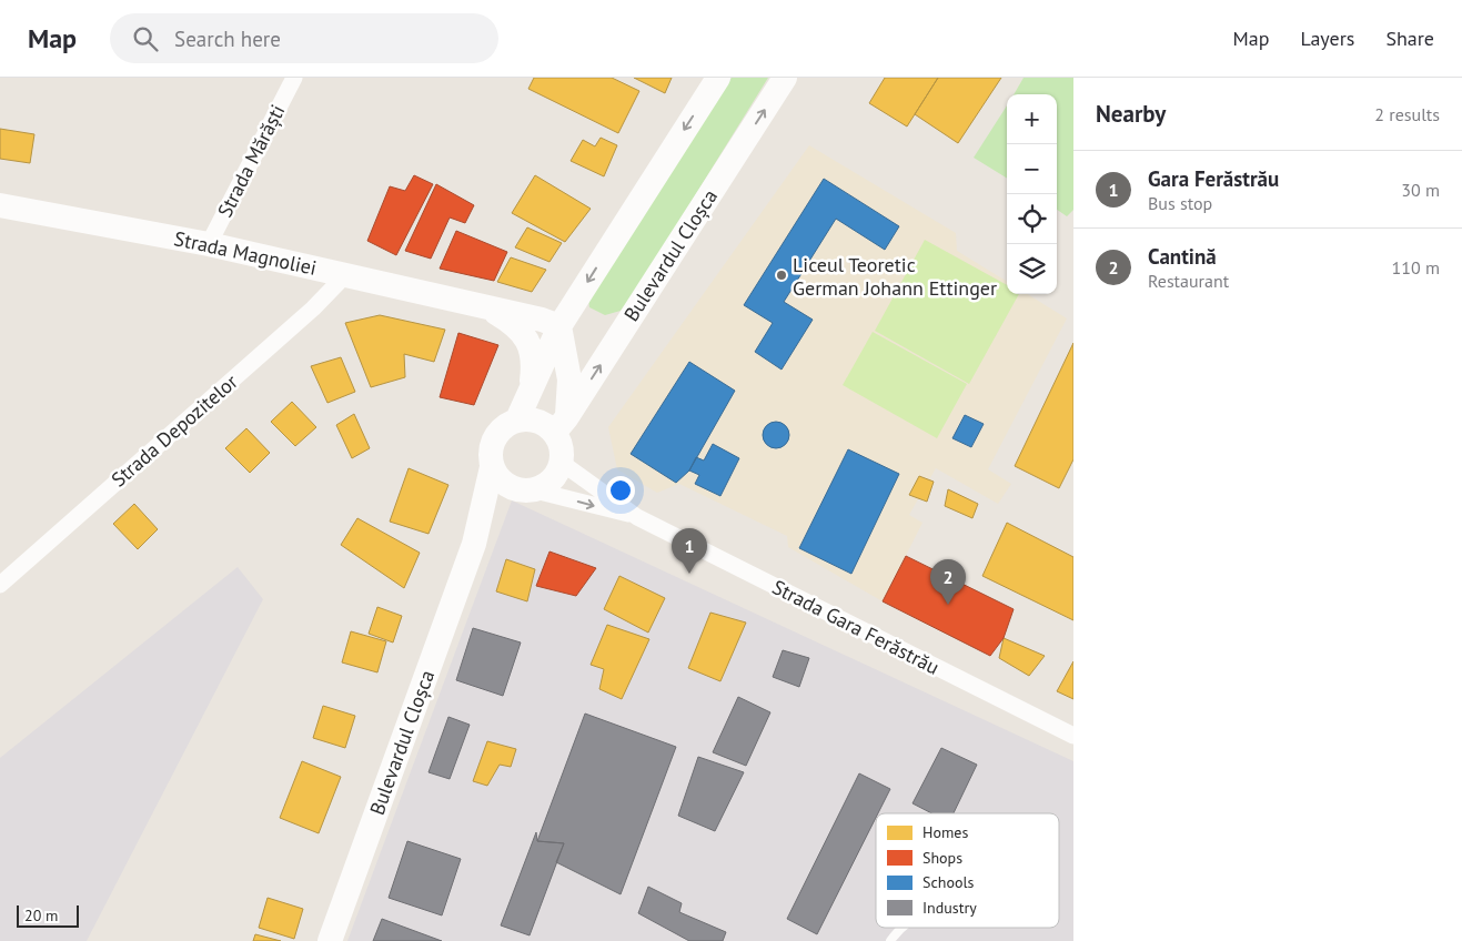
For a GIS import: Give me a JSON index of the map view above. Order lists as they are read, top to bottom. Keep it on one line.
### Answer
{"streets":{"main road":["Strada Magnoliei","Bulevardul Cloșca"],"street":["Strada Mărăști","Strada Depozitelor","Strada Gara Ferăstrău"]},"crossings":[["Strada Mărăști","Strada Magnoliei"],["Strada Magnoliei","Bulevardul Cloșca"],["Strada Magnoliei","Strada Depozitelor"],["Bulevardul Cloșca","Strada Gara Ferăstrău"]],"places":["Liceul Teoretic German Johann Ettinger"],"legend":["Homes","Shops","Schools","Industry"],"scale_bar":"20 m","page":{"header":"Map","search":"Search here","nav":["Map","Layers","Share"],"heading":["Nearby","2 results"],"map_buttons":["+","−"],"list":[{"mark":"1","name":"Gara Ferăstrău","note":"Bus stop","value":"30 m"},{"mark":"2","name":"Cantină","note":"Restaurant","value":"110 m"}],"pins":["1","2"],"scale":"20 m"}}
